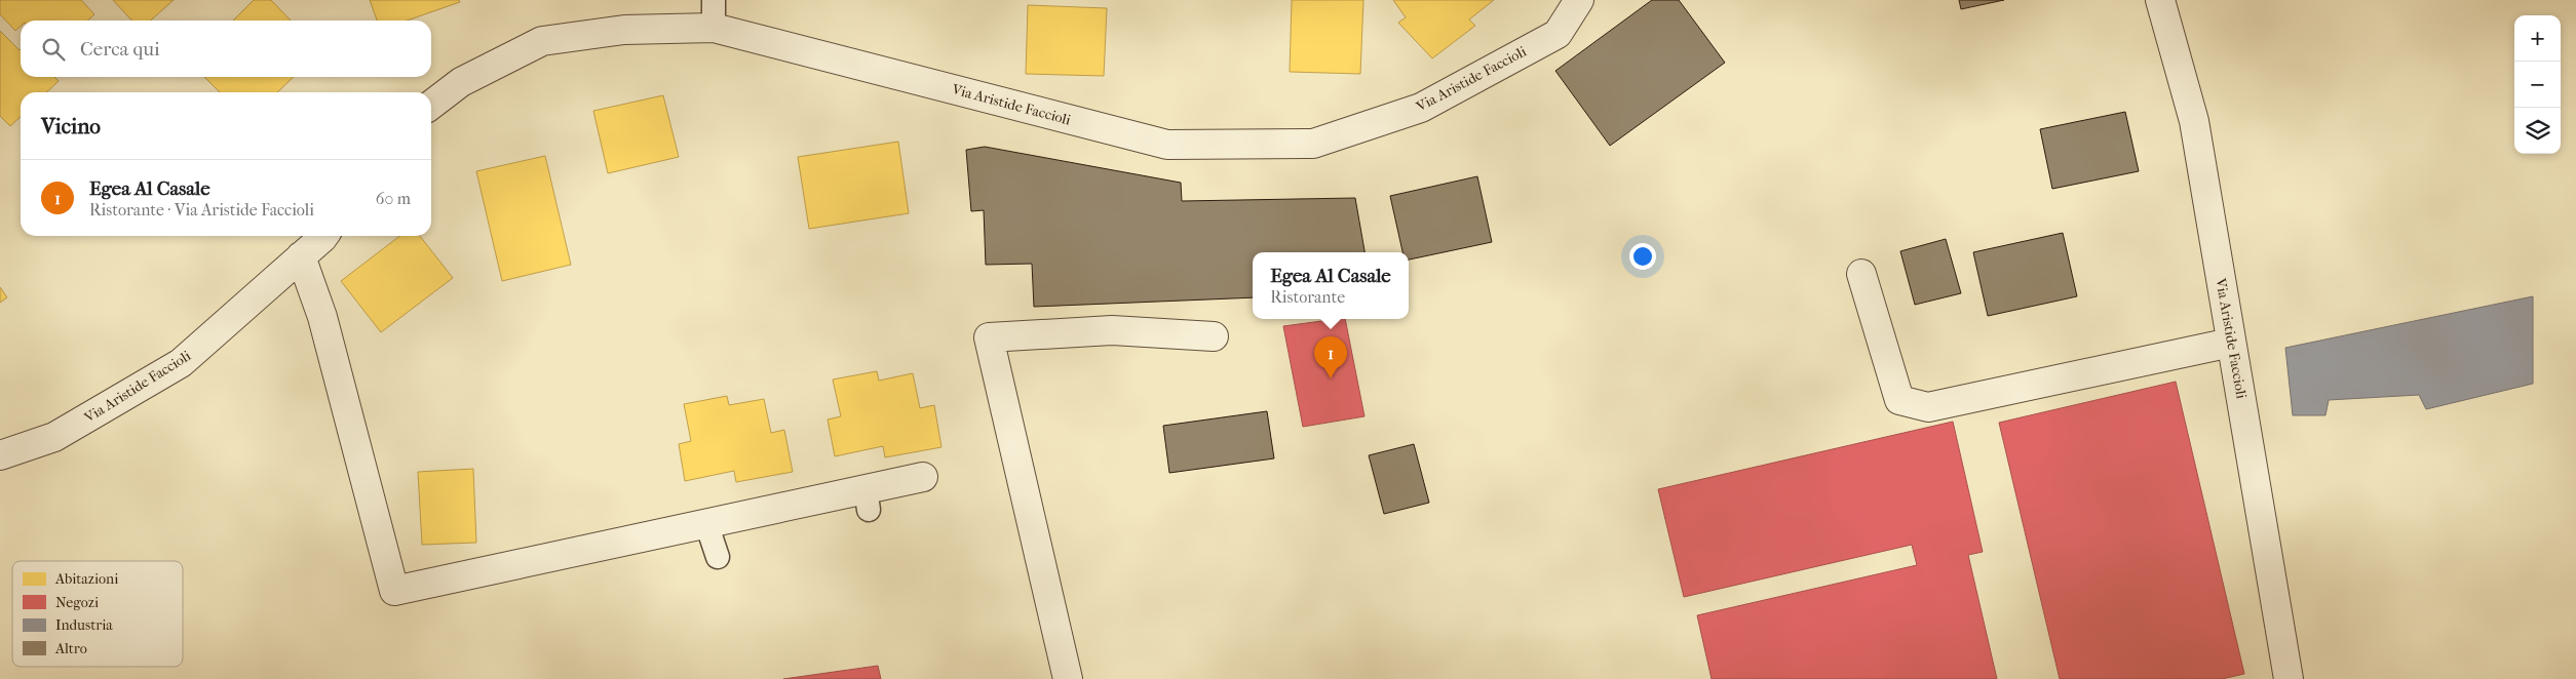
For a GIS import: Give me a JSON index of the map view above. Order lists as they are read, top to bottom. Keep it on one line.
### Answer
{"streets":{"street":["Via Aristide Faccioli"]},"legend":["Abitazioni","Negozi","Industria","Altro"],"page":{"map_buttons":["+","−"],"search":"Cerca qui","heading":"Vicino","list":[{"mark":"1","name":"Egea Al Casale","note":"Ristorante · Via Aristide Faccioli","value":"60 m"}],"popup":["Egea Al Casale","Ristorante"],"pins":"1"}}
